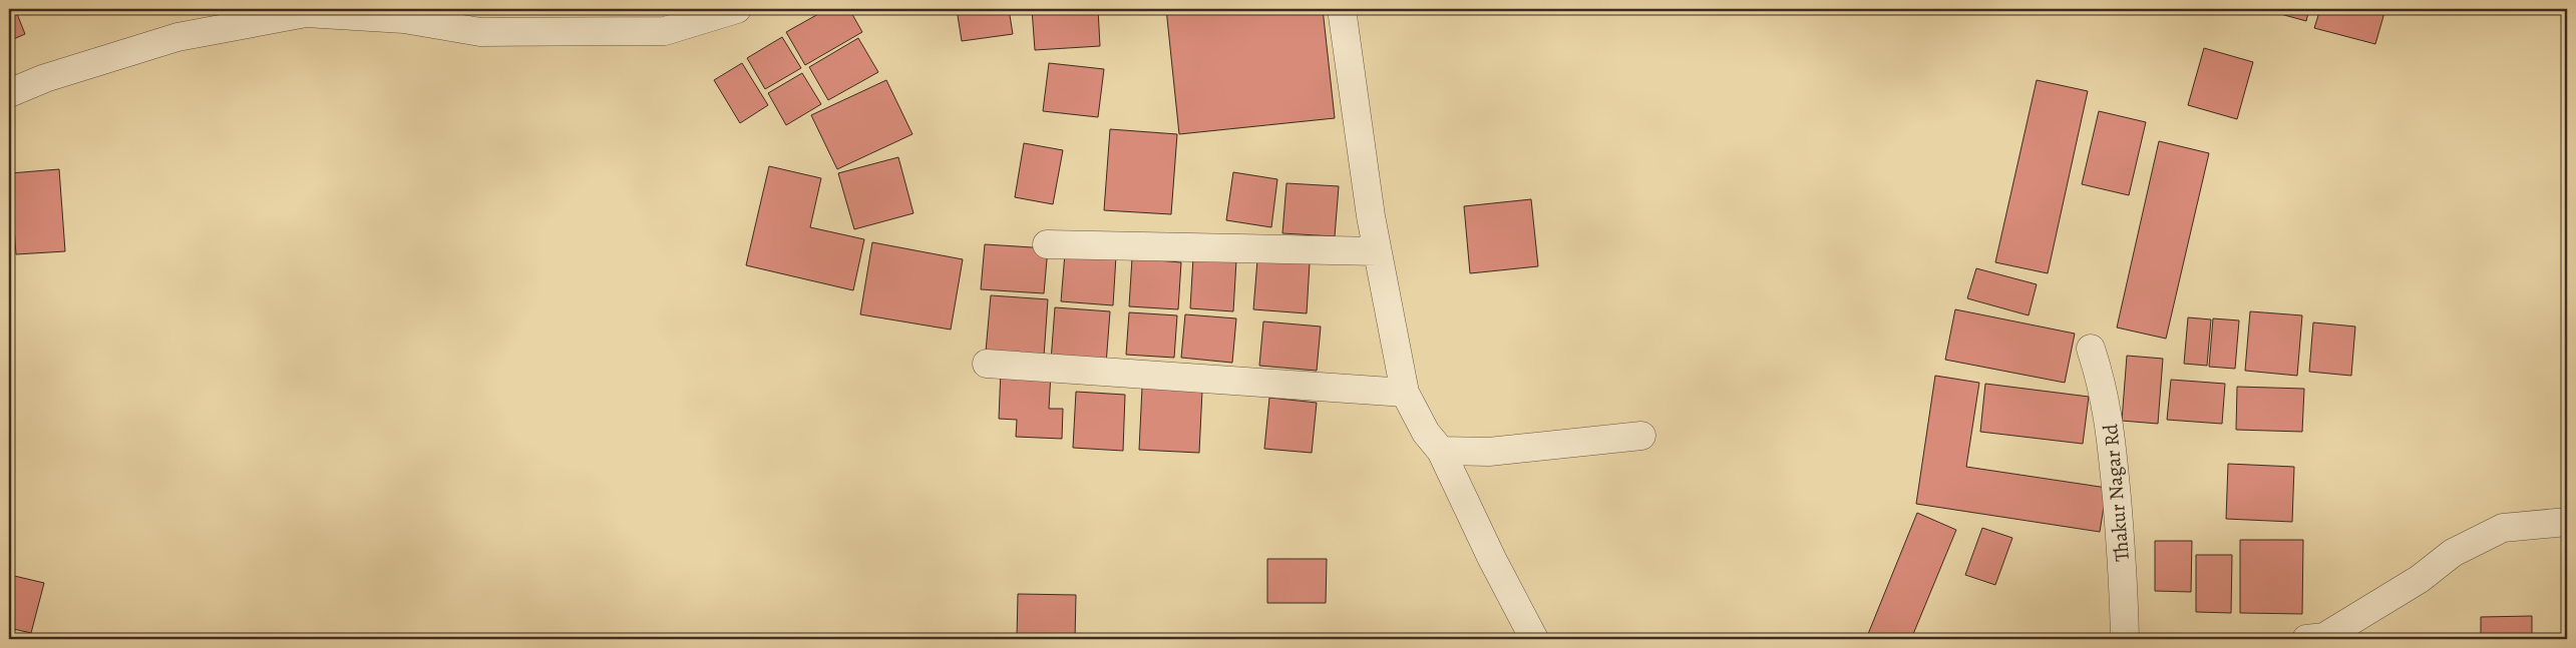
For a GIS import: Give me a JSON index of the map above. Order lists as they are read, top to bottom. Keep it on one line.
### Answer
{"streets":{"street":["Thakur Nagar Rd"]}}
